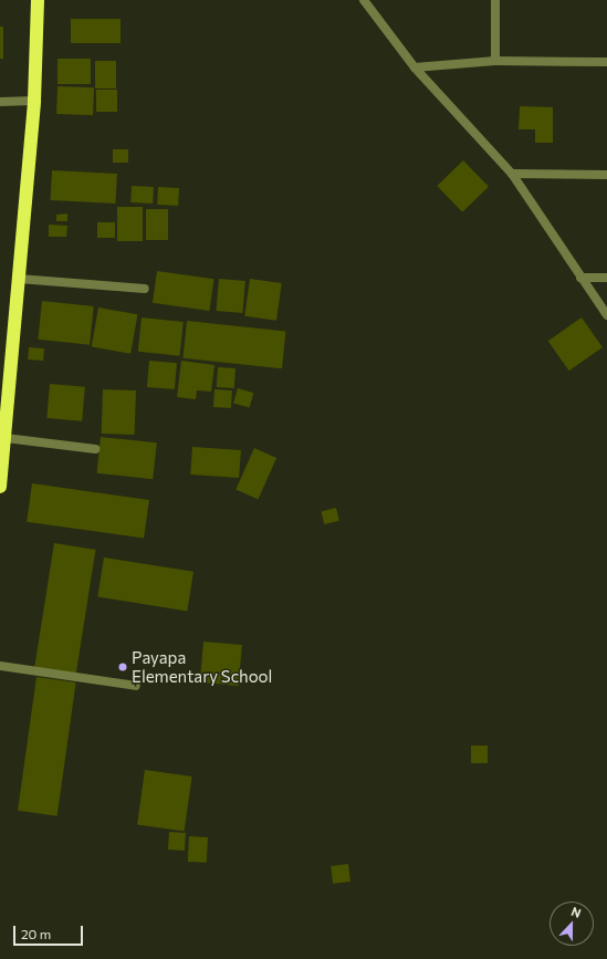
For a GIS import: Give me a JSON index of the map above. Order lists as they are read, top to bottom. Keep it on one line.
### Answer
{"places":["Payapa Elementary School"],"scale_bar":"20 m","north":"top"}
